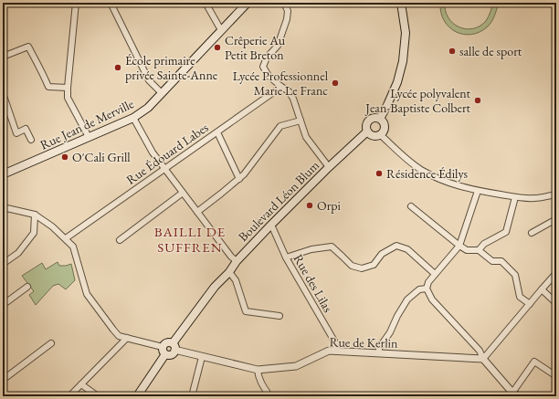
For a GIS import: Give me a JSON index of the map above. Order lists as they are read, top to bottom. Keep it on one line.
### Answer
{"streets":{"main road":["Rue Jean de Merville","Boulevard Léon Blum"],"street":["Rue Édouard Labes","Rue des Lilas","Rue de Kerlin"]},"crossings":[["Boulevard Léon Blum","Rue des Lilas"],["Boulevard Léon Blum","Rue de Kerlin"],["Rue des Lilas","Rue de Kerlin"]],"districts":["BAILLI DE SUFFREN"],"places":["Crêperie Au Petit Breton","salle de sport","École primaire privée Sainte-Anne","Lycée Professionnel Marie Le Franc","Lycée polyvalent Jean-Baptiste Colbert","O'Cali Grill","Résidence Édilys","Orpi"]}
